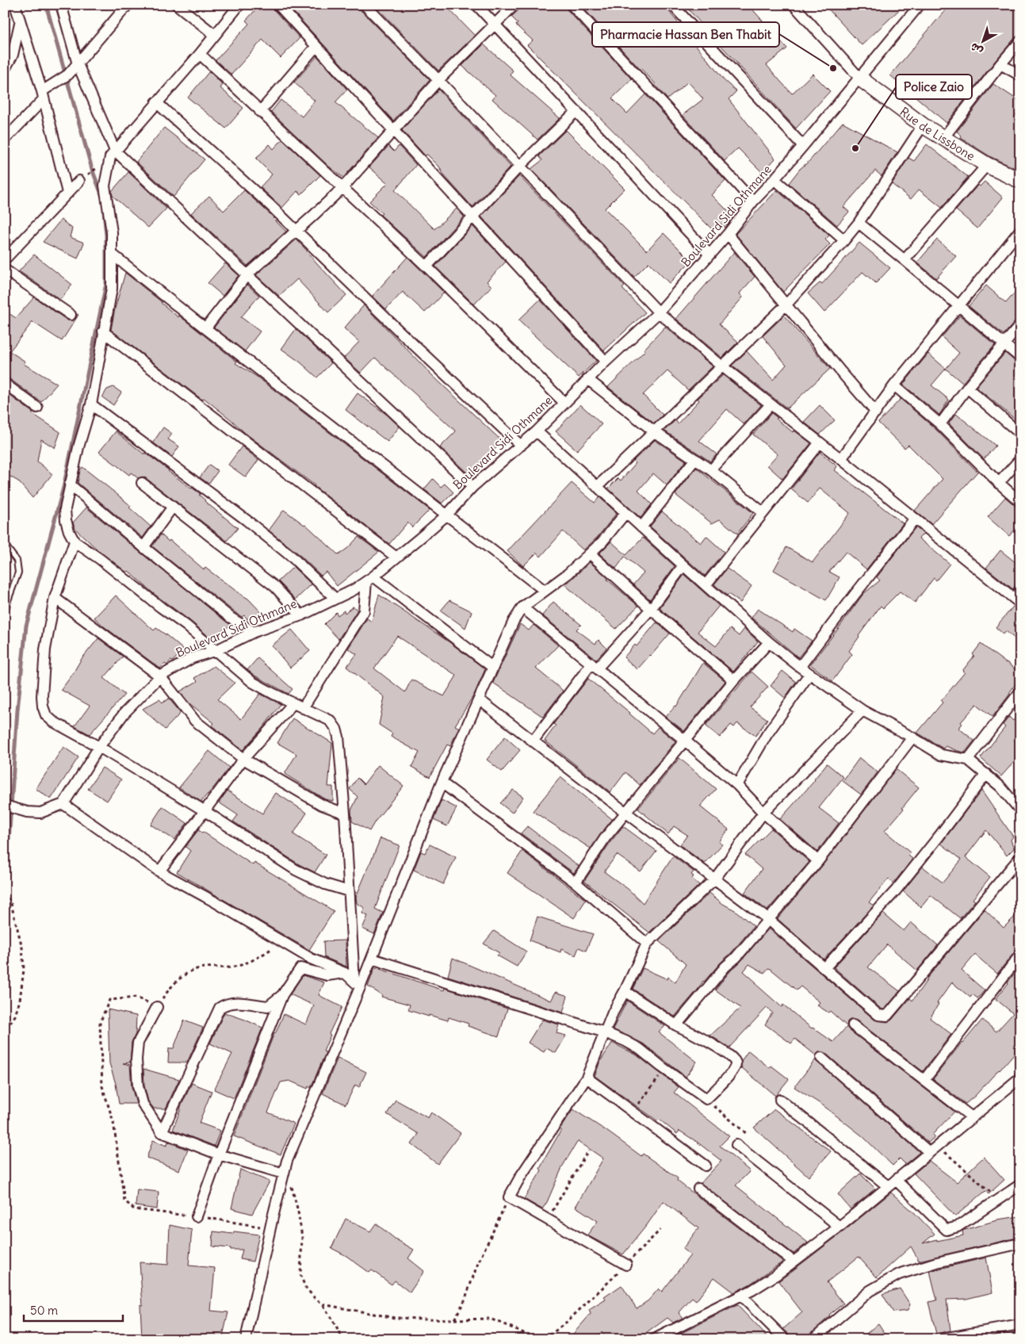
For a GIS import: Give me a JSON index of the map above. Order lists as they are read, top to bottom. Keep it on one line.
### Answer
{"streets":{"street":["Rue de Lissbone","Boulevard Sidi Othmane"]},"crossings":[["Rue de Lissbone","Boulevard Sidi Othmane"]],"places":["Pharmacie Hassan Ben Thabit","Police Zaio"],"scale_bar":"50 m","north":"bottom left"}
